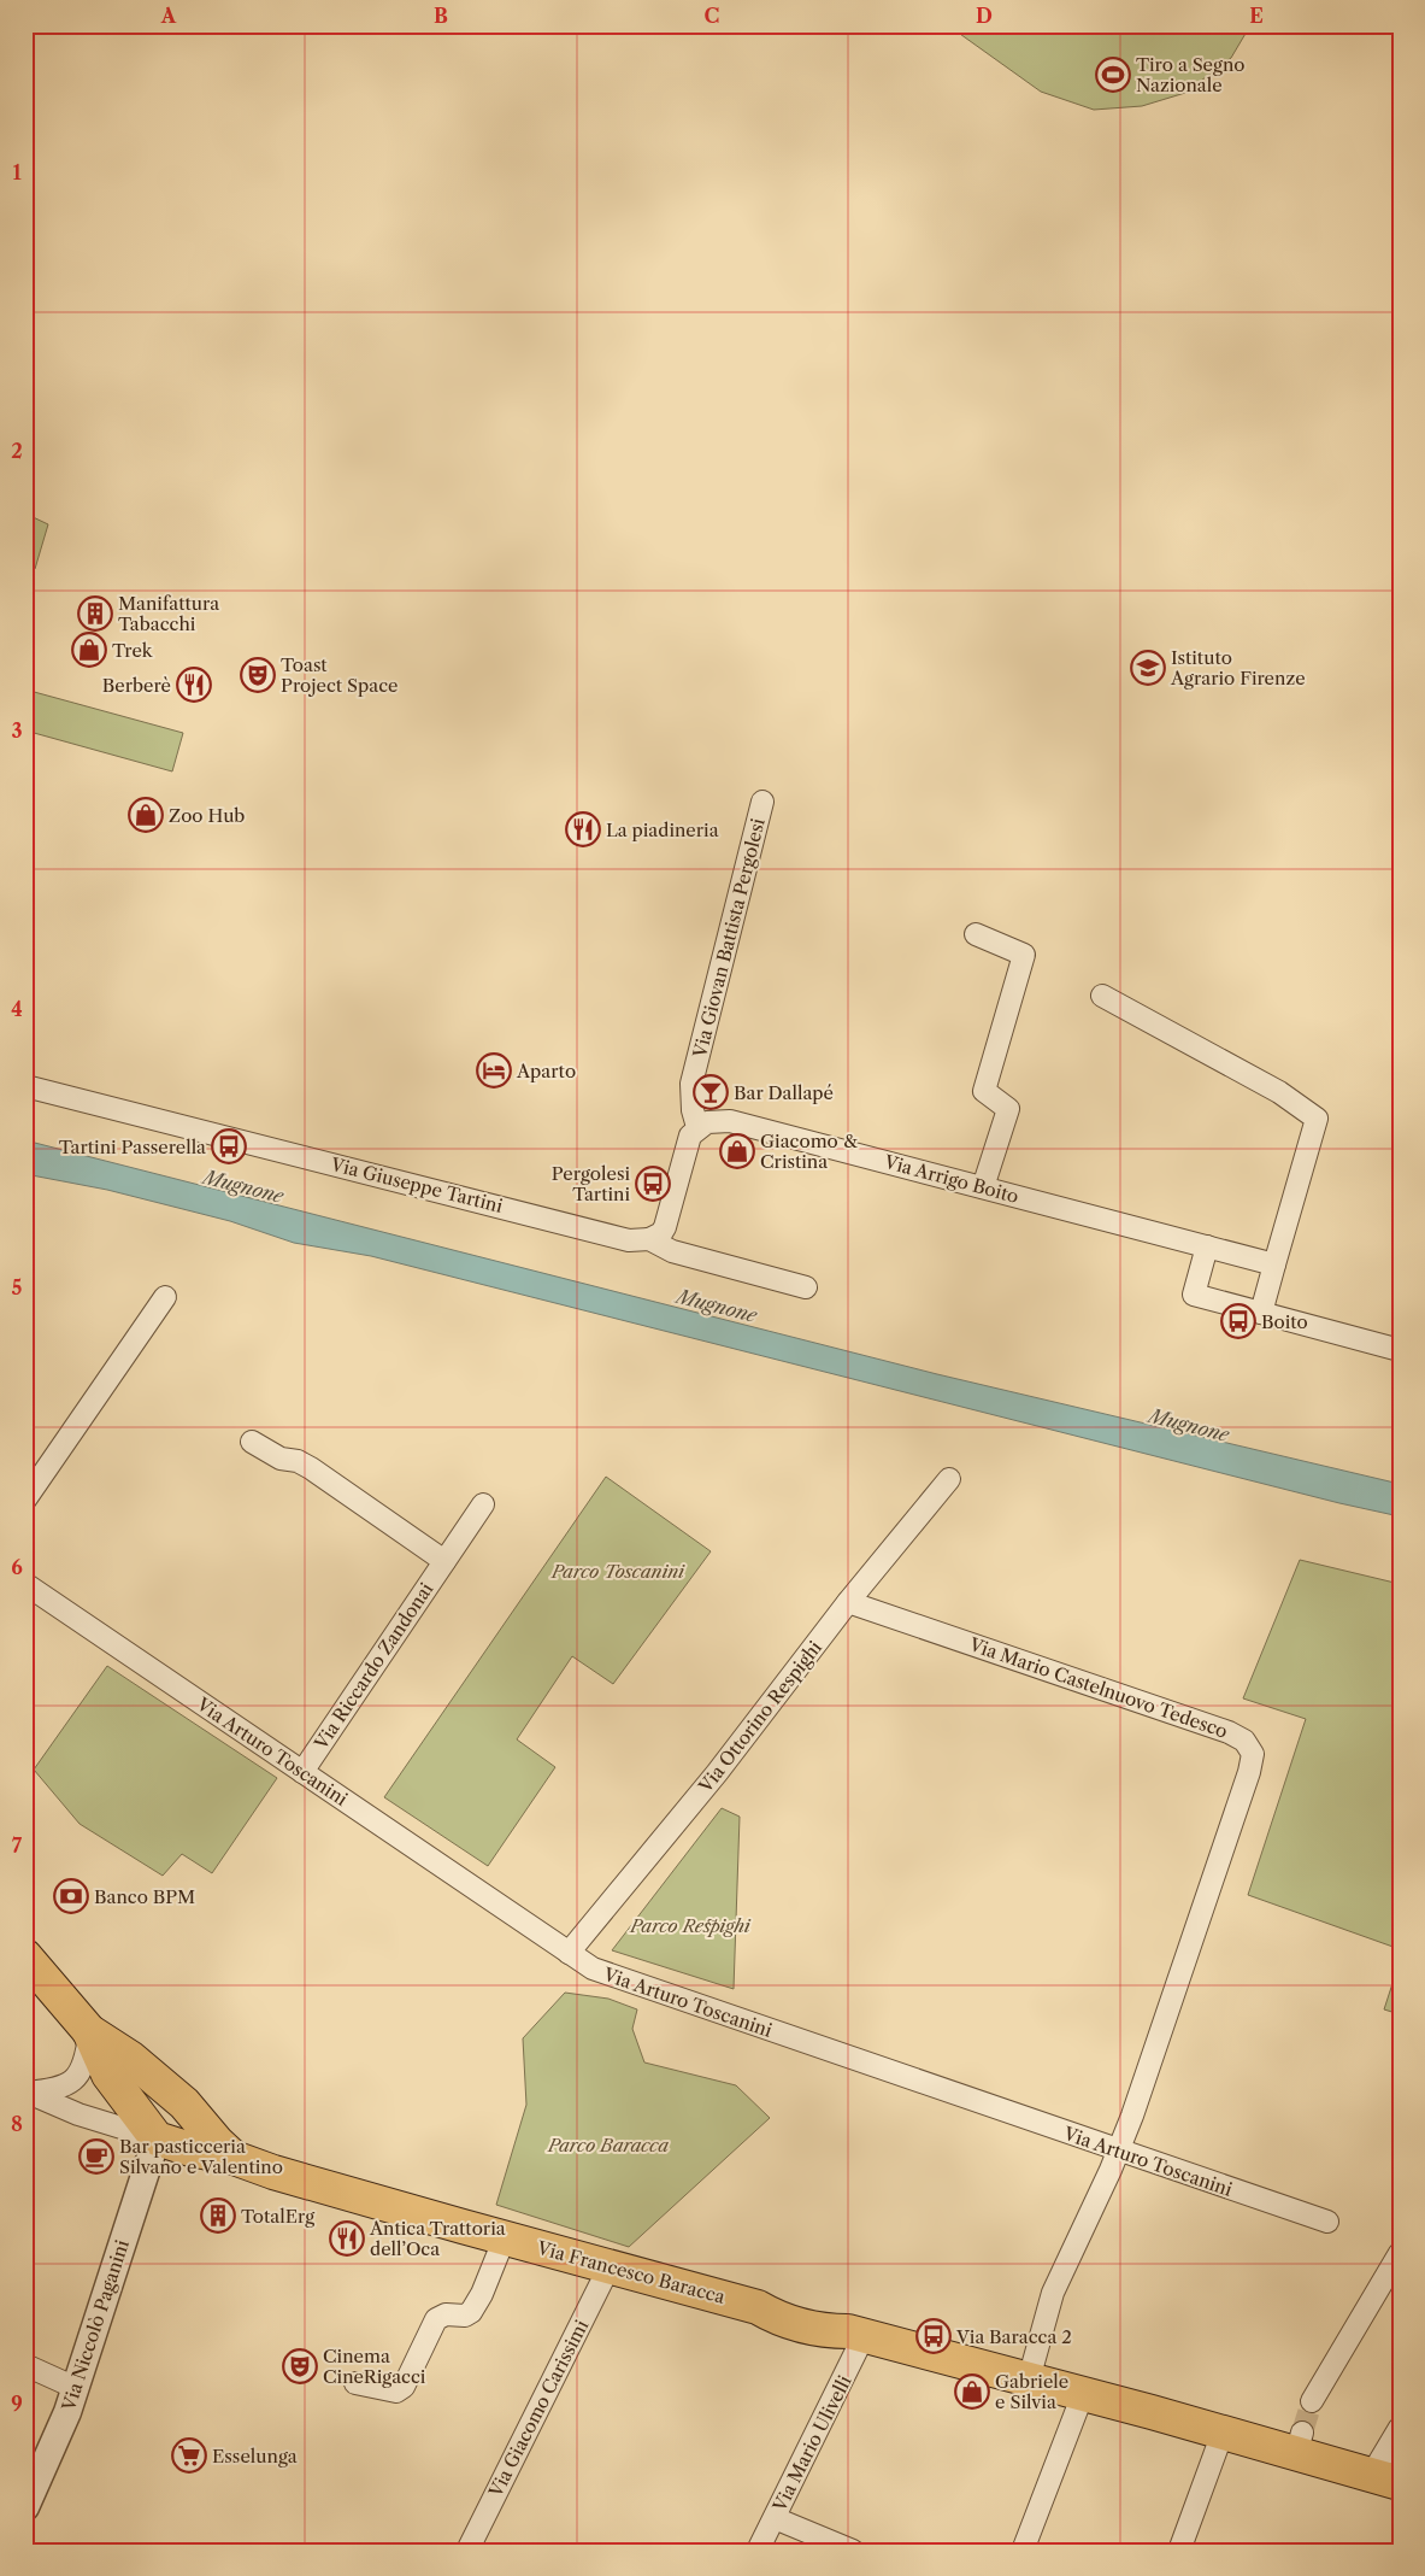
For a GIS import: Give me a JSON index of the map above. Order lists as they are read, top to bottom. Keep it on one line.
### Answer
{"streets":{"main road":["Via Francesco Baracca"],"street":["Via Giovan Battista Pergolesi","Via Arrigo Boito","Via Giuseppe Tartini","Via Riccardo Zandonai","Via Mario Castelnuovo Tedesco","Via Ottorino Respighi","Via Arturo Toscanini","Via Niccolò Paganini","Via Giacomo Carissimi","Via Mario Ulivelli"]},"crossings":[["Via Giovan Battista Pergolesi","Via Arrigo Boito"],["Via Riccardo Zandonai","Via Arturo Toscanini"],["Via Mario Castelnuovo Tedesco","Via Ottorino Respighi"],["Via Mario Castelnuovo Tedesco","Via Arturo Toscanini"],["Via Ottorino Respighi","Via Arturo Toscanini"],["Via Francesco Baracca","Via Niccolò Paganini"],["Via Francesco Baracca","Via Giacomo Carissimi"],["Via Francesco Baracca","Via Mario Ulivelli"]],"water":["Mugnone"],"parks":["Parco Toscanini","Parco Respighi","Parco Baracca"],"places":{"sports":["Tiro a Segno Nazionale"],"building":["Manifattura Tabacchi","TotalErg"],"shop":["Trek","Zoo Hub","Giacomo & Cristina","Gabriele e Silvia"],"school or university":["Istituto Agrario Firenze"],"theatre":["Toast Project Space","Cinema CineRigacci"],"restaurant":["Berberè","La piadineria","Antica Trattoria dell’Oca"],"hotel":["Aparto"],"bar":["Bar Dallapé"],"bus stop":["Tartini Passerella","Pergolesi Tartini","Boito","Via Baracca 2"],"bank":["Banco BPM"],"cafe":["Bar pasticceria Silvano e Valentino"],"supermarket":["Esselunga"]},"grid":{"columns":["A","B","C","D","E"],"rows":["1","2","3","4","5","6","7","8","9"]}}
